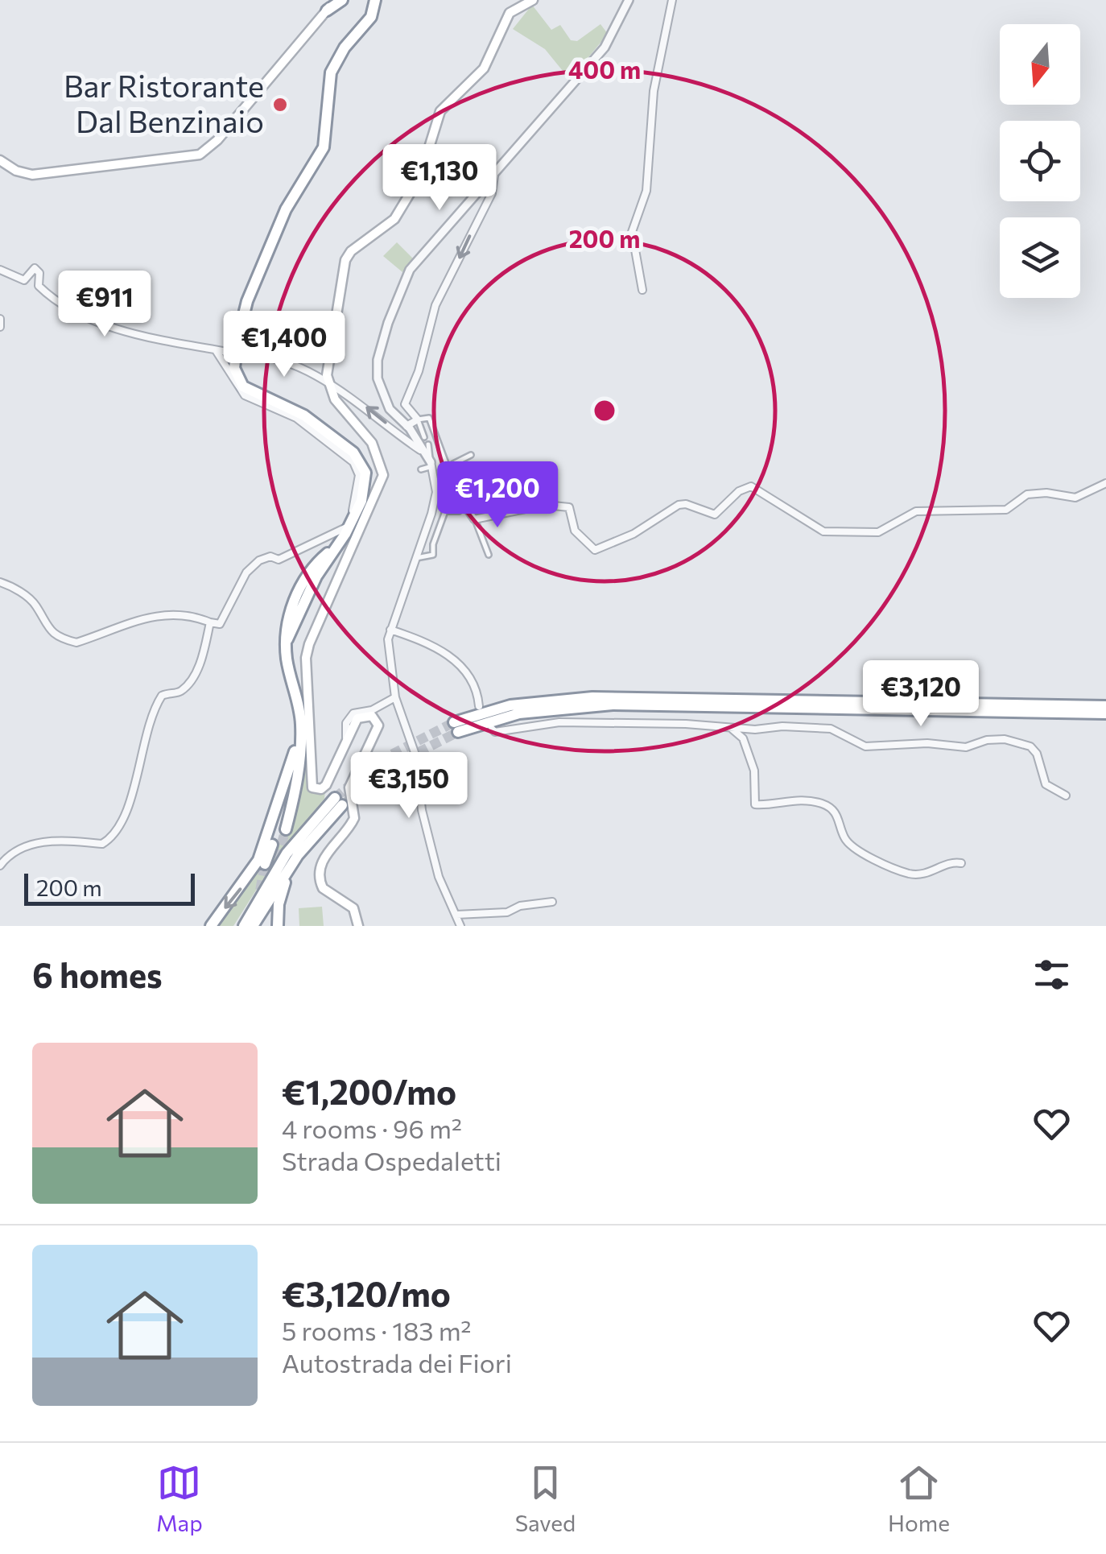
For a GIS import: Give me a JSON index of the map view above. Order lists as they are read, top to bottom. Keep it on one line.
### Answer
{"places":["Bar Ristorante Dal Benzinaio"],"scale_bar":"200 m","north":"bottom","page":{"price":["€1,130","€911","€1,400","€1,200","€3,120","€3,150"],"scale":"200 m","heading":"6 homes","list":[{"name":"€1,200/mo","note":"4 rooms · 96 m² · Strada Ospedaletti"},{"name":"€3,120/mo","note":"5 rooms · 183 m² · Autostrada dei Fiori"}],"tabs":["Map","Saved","Home"]},"rings":["400 m","200 m"]}
